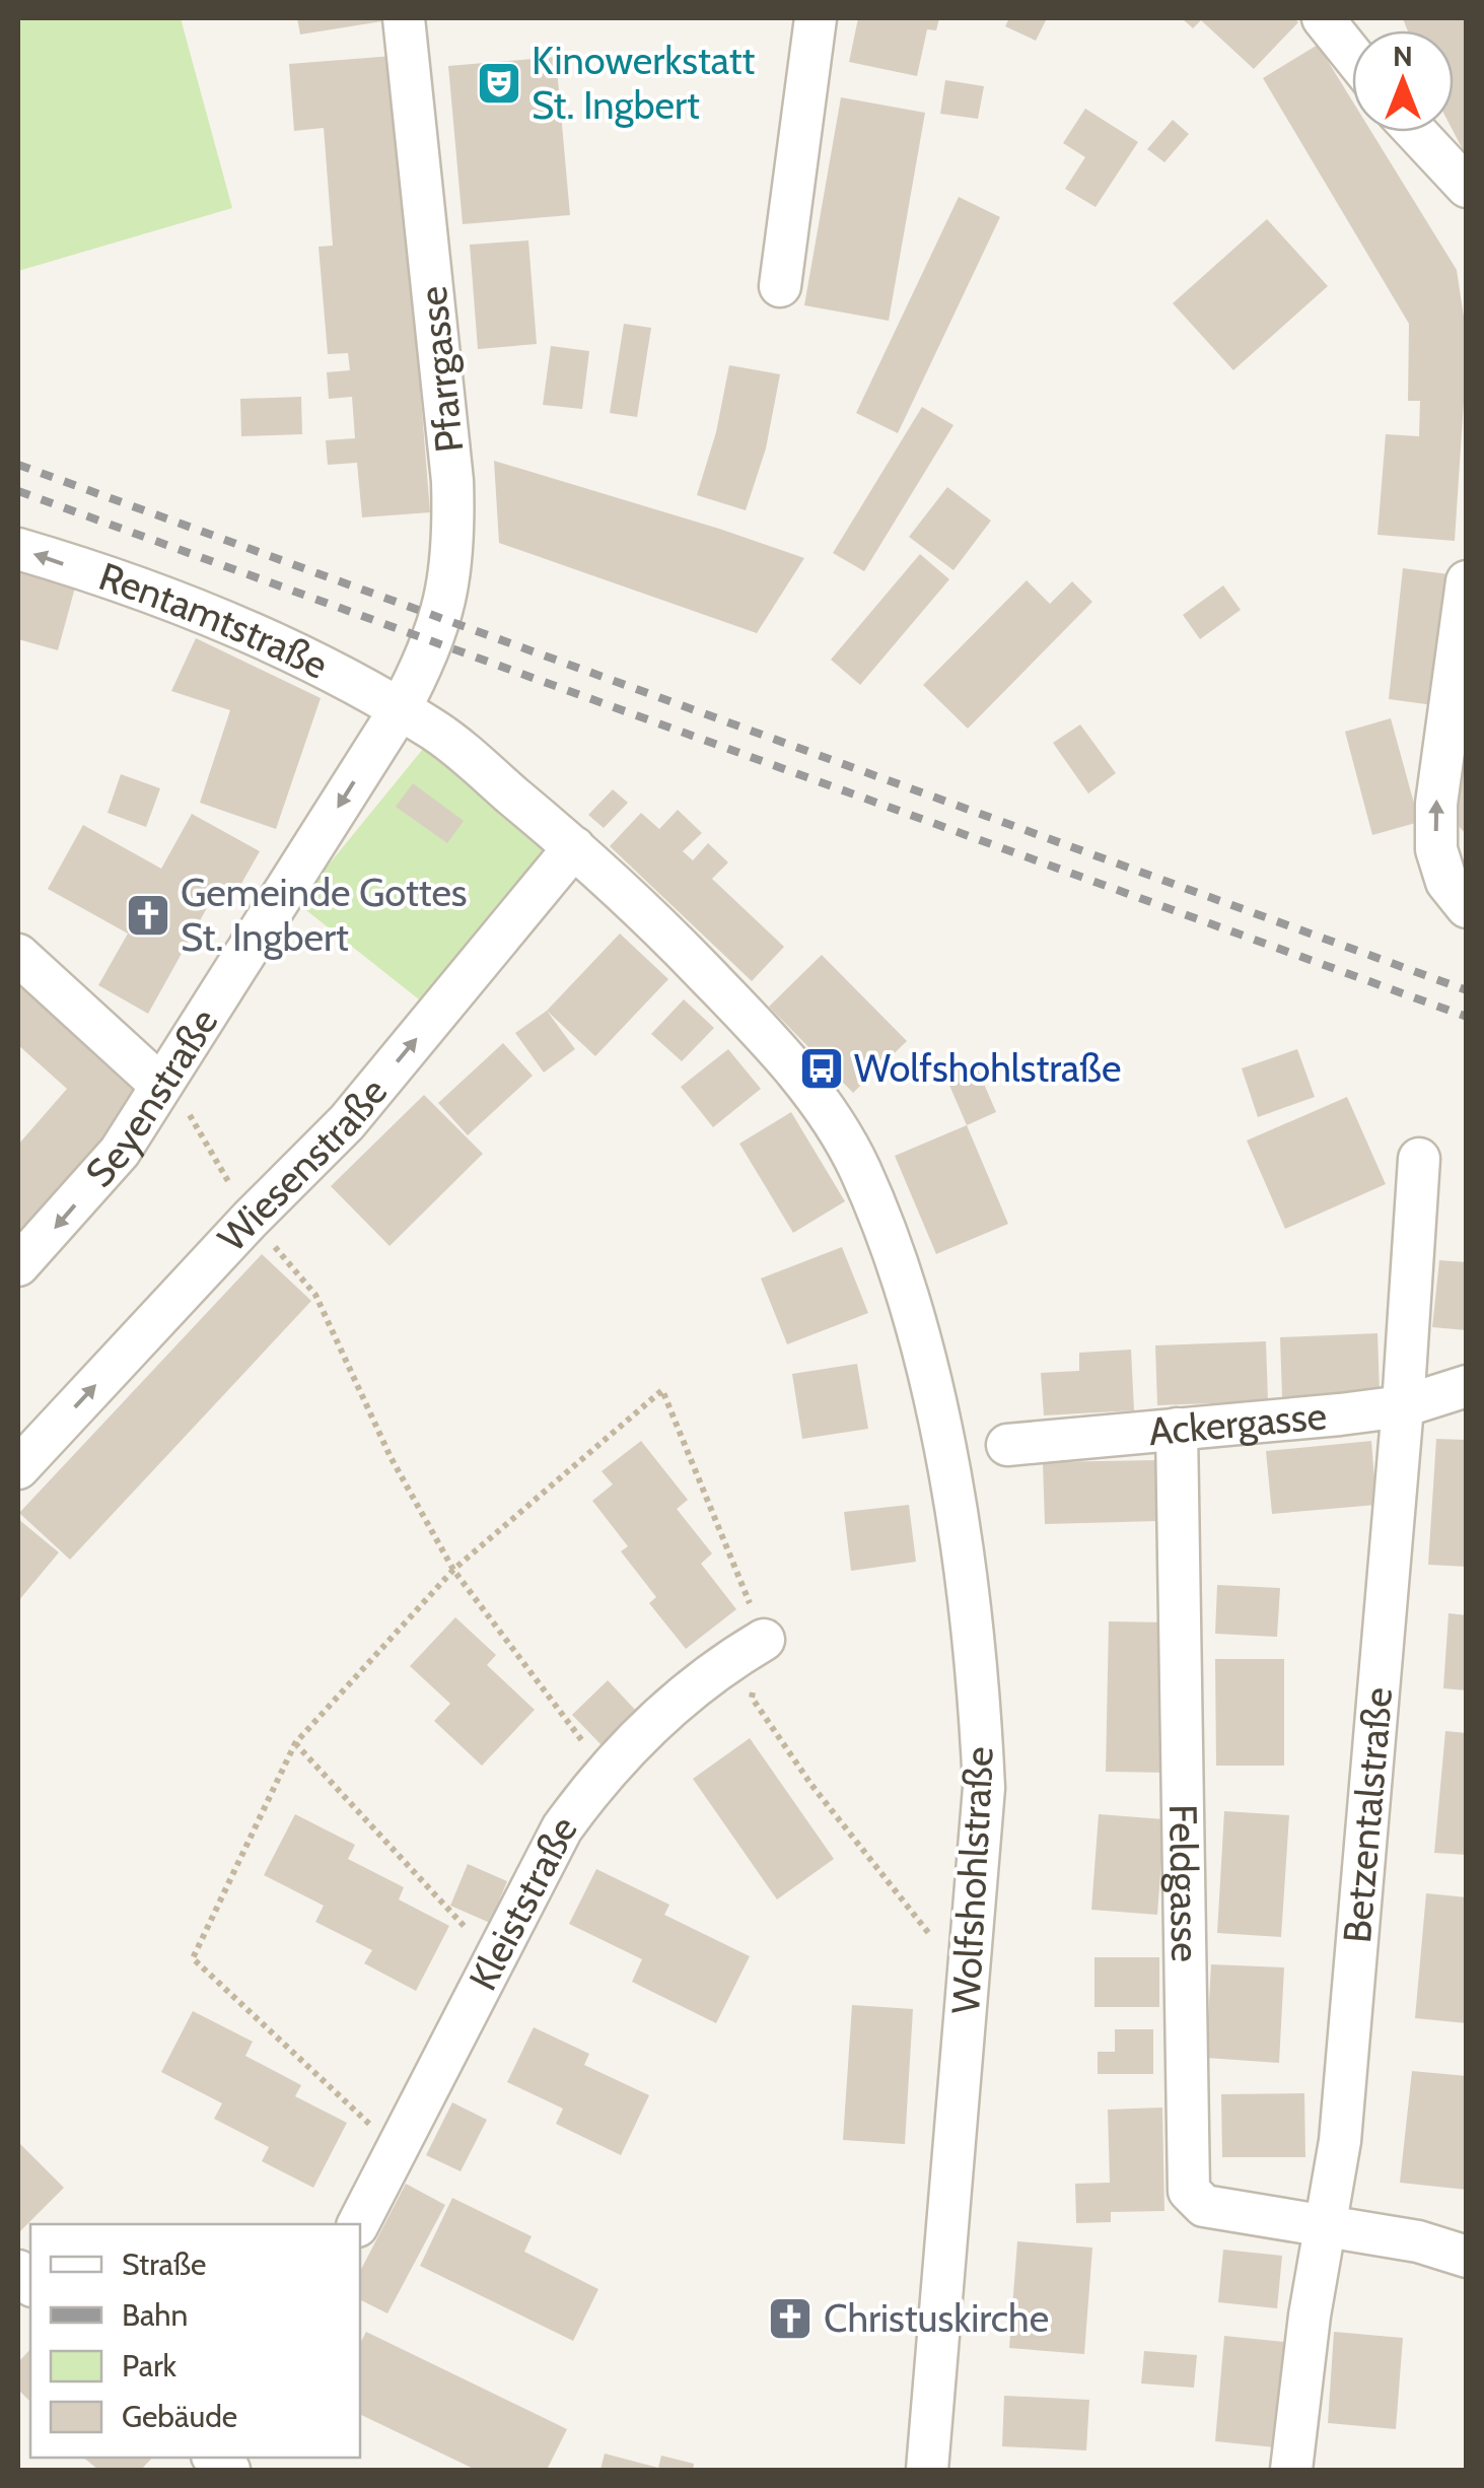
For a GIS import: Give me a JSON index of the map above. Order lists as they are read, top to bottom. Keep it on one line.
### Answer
{"streets":{"street":["Pfarrgasse","Rentamtstraße","Seyenstraße","Wiesenstraße","Ackergasse","Betzentalstraße","Wolfshohlstraße","Feldgasse","Kleiststraße"]},"crossings":[["Pfarrgasse","Rentamtstraße"],["Pfarrgasse","Seyenstraße"],["Pfarrgasse","Wolfshohlstraße"],["Rentamtstraße","Seyenstraße"],["Rentamtstraße","Wolfshohlstraße"],["Seyenstraße","Wolfshohlstraße"],["Wiesenstraße","Wolfshohlstraße"],["Ackergasse","Betzentalstraße"],["Ackergasse","Feldgasse"],["Betzentalstraße","Feldgasse"]],"one_way":["Rentamtstraße","Seyenstraße","Wiesenstraße"],"places":{"theatre":["Kinowerkstatt St. Ingbert"],"church":["Gemeinde Gottes St. Ingbert","Christuskirche"],"bus stop":["Wolfshohlstraße"]},"legend":["Straße","Bahn","Park","Gebäude"],"north":"top"}
